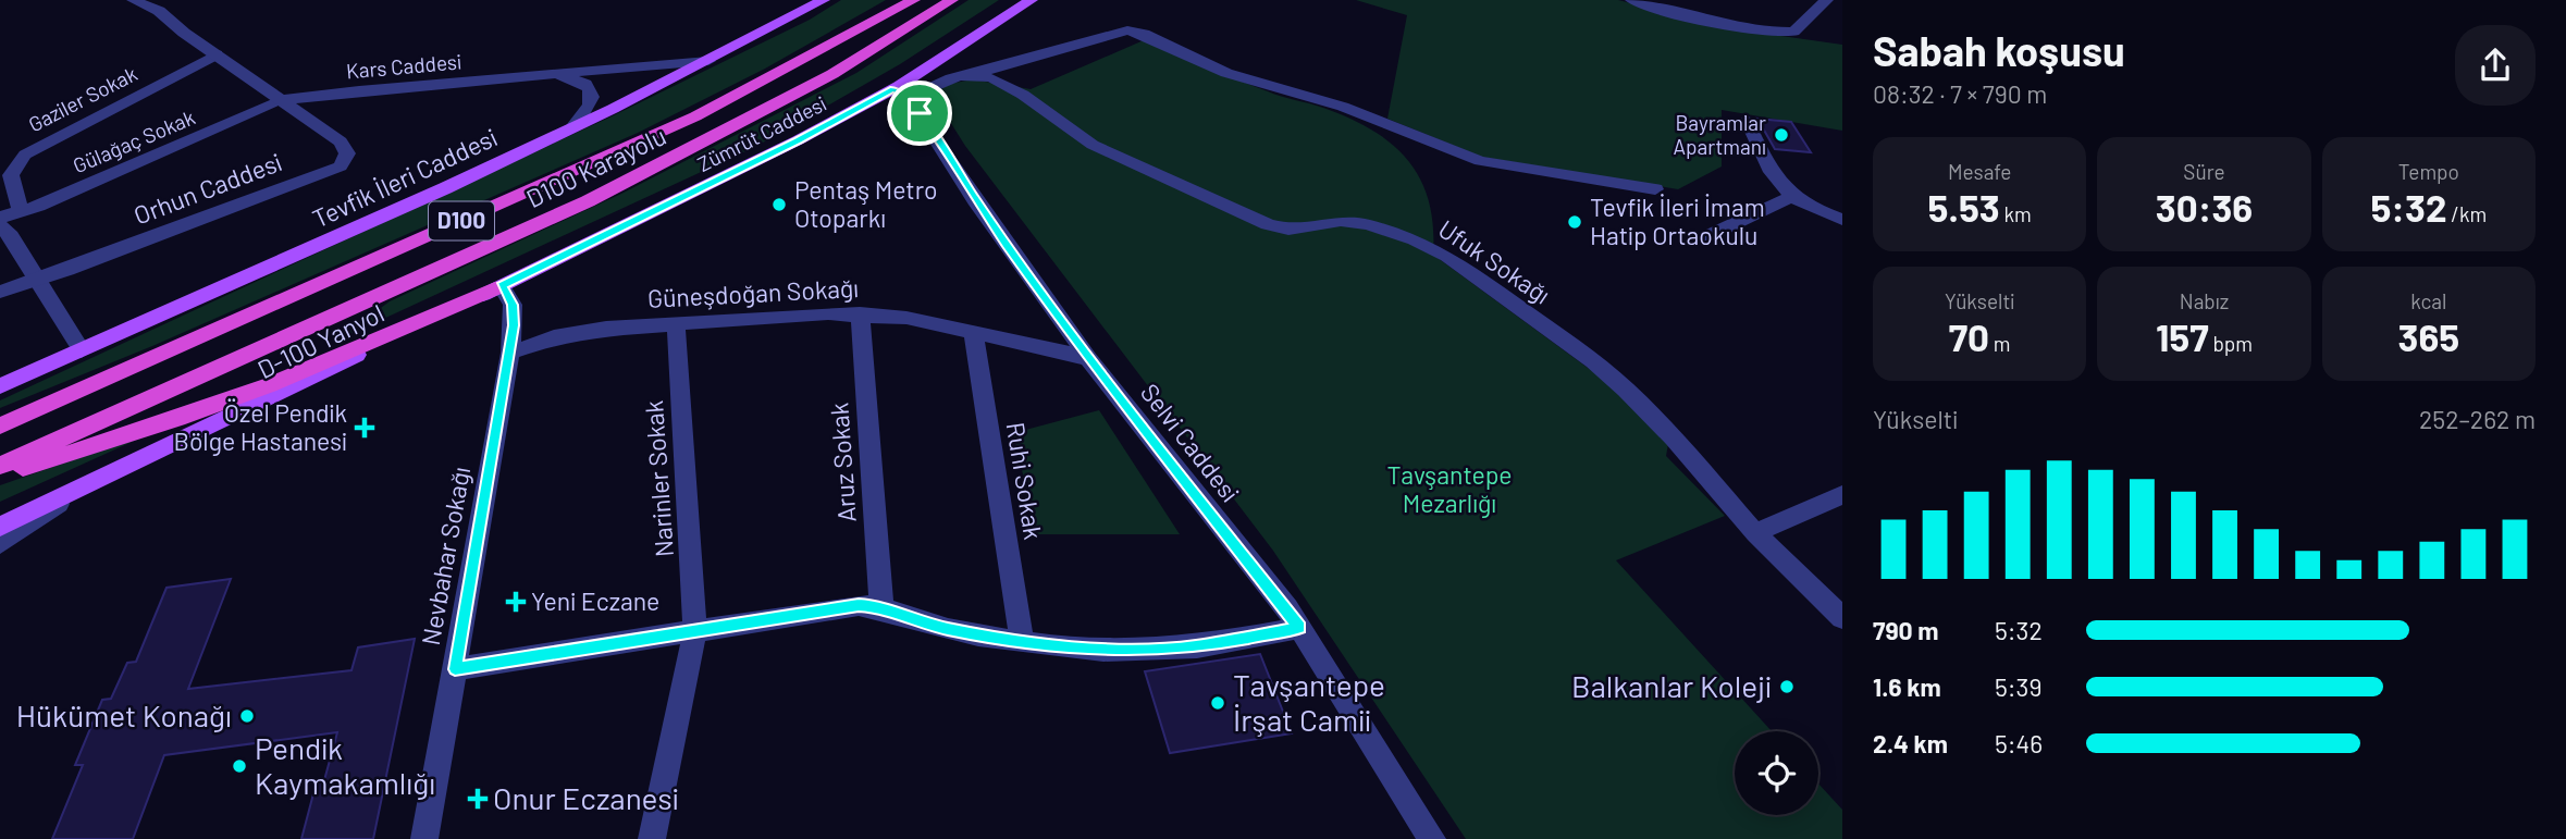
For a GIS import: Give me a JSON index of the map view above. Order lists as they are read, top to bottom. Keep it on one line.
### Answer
{"streets":{"highway":["D100 Karayolu","D100"],"main road":["Zümrüt Caddesi","Tevfik İleri Caddesi","D-100 Yanyol"],"street":["Kars Caddesi","Gaziler Sokak","Gülağaç Sokak","Orhun Caddesi","Ufuk Sokağı","Güneşdoğan Sokağı","Selvi Caddesi","Aruz Sokak","Narinler Sokak","Ruhi Sokak","Nevbahar Sokağı"]},"crossings":[["Kars Caddesi","Tevfik İleri Caddesi"],["Gaziler Sokak","Gülağaç Sokak"],["Zümrüt Caddesi","D-100 Yanyol"],["Zümrüt Caddesi","Selvi Caddesi"],["Zümrüt Caddesi","Nevbahar Sokağı"],["Gülağaç Sokak","Orhun Caddesi"],["Güneşdoğan Sokağı","Selvi Caddesi"],["Güneşdoğan Sokağı","Aruz Sokak"],["Güneşdoğan Sokağı","Narinler Sokak"],["Güneşdoğan Sokağı","Ruhi Sokak"],["Güneşdoğan Sokağı","Nevbahar Sokağı"],["D-100 Yanyol","Nevbahar Sokağı"]],"parks":["Tavşantepe Mezarlığı"],"places":{"other":["Bayramlar Apartmanı","Pentaş Metro Otoparkı","Tevfik İleri İmam Hatip Ortaokulu","Balkanlar Koleji","Tavşantepe İrşat Camii","Hükümet Konağı","Pendik Kaymakamlığı"],"health":["Özel Pendik Bölge Hastanesi","Yeni Eczane","Onur Eczanesi"]},"page":{"heading":["Sabah koşusu","08:32 · 7 × 790 m"],"stats":[["Mesafe","5.53 km"],["Süre","30:36"],["Tempo","5:32 /km"],["Yükselti","70 m"],["Nabız","157 bpm"],["kcal","365"]],"chart":["Yükselti","252–262 m"],"list":[{"name":"790 m","note":"5:32"},{"name":"1.6 km","note":"5:39"},{"name":"2.4 km","note":"5:46"}]}}
